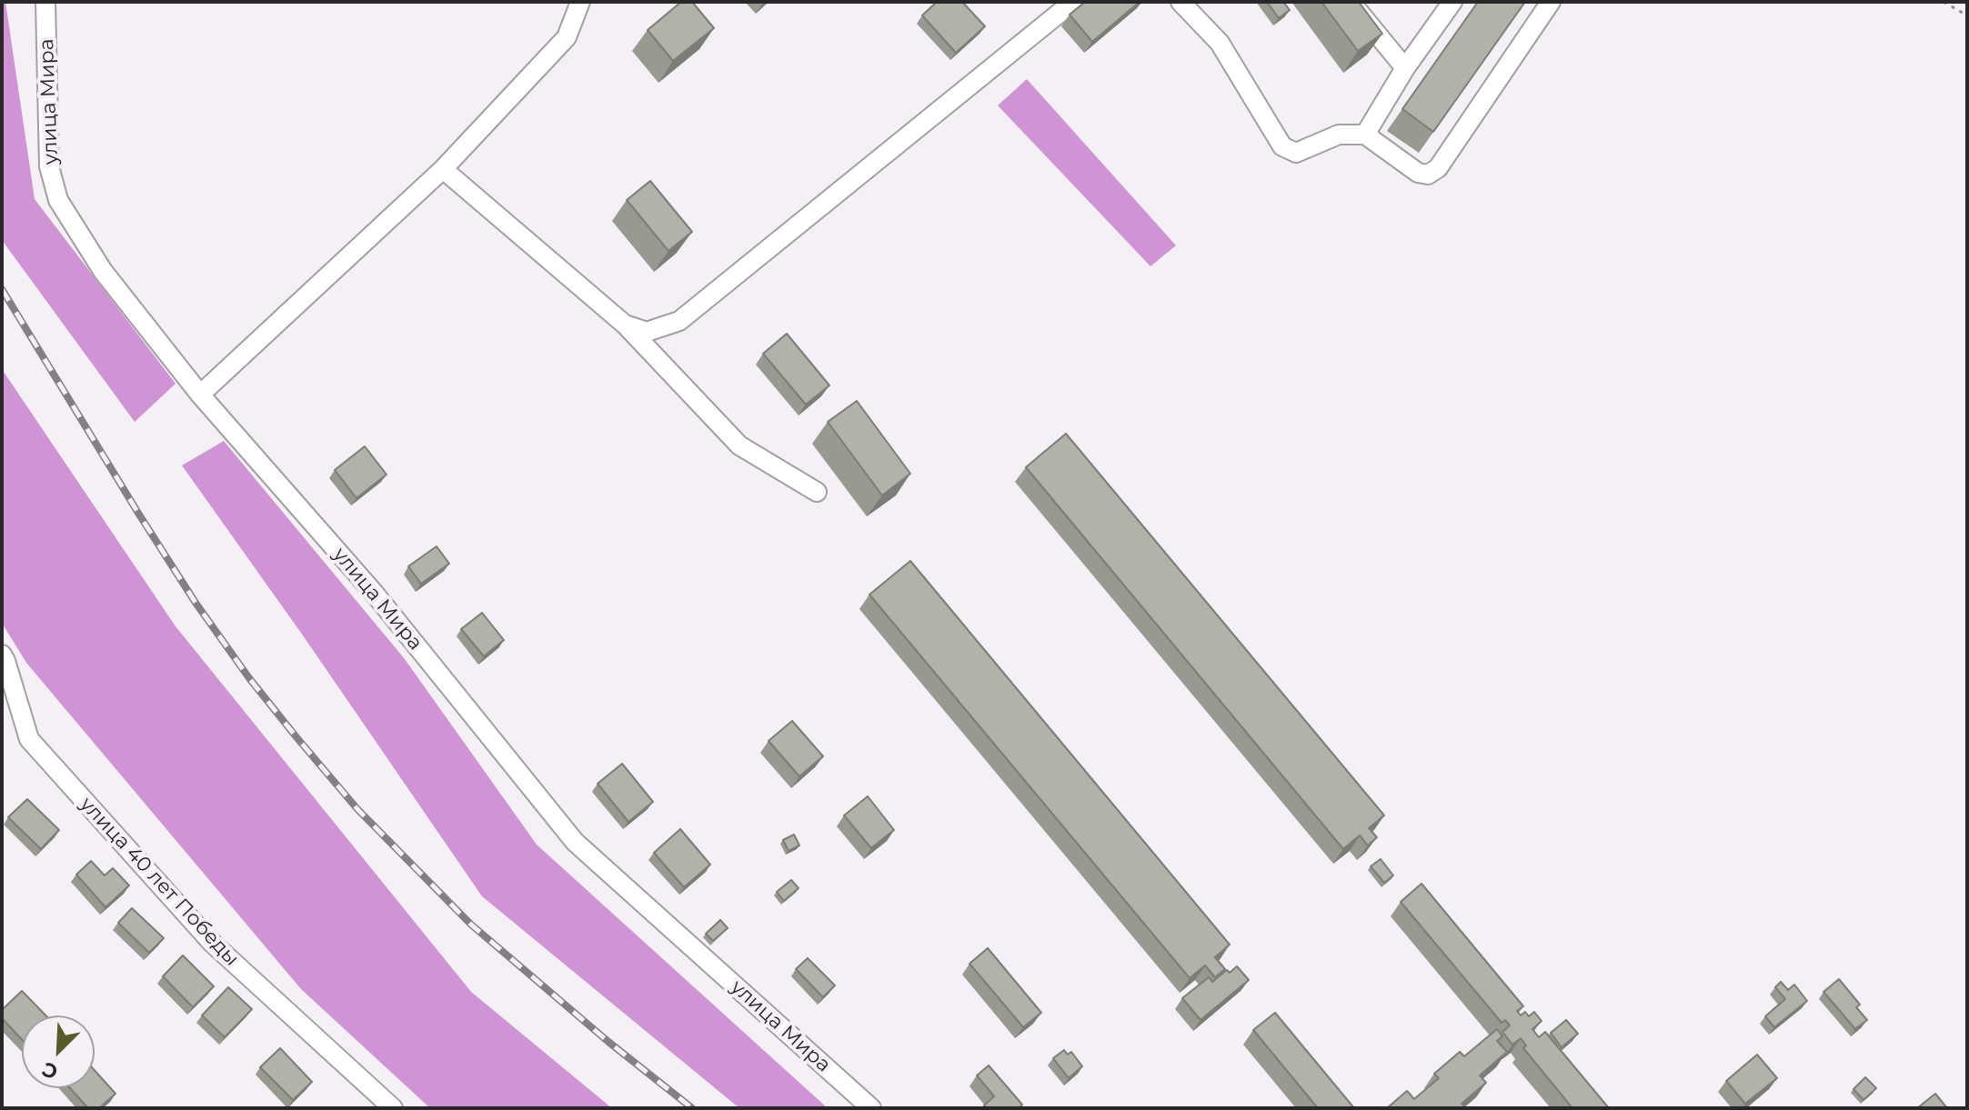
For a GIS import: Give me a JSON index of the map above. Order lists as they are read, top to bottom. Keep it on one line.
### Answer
{"streets":{"street":["улица Мира","улица 40 лет Победы"]},"north":"bottom left"}
